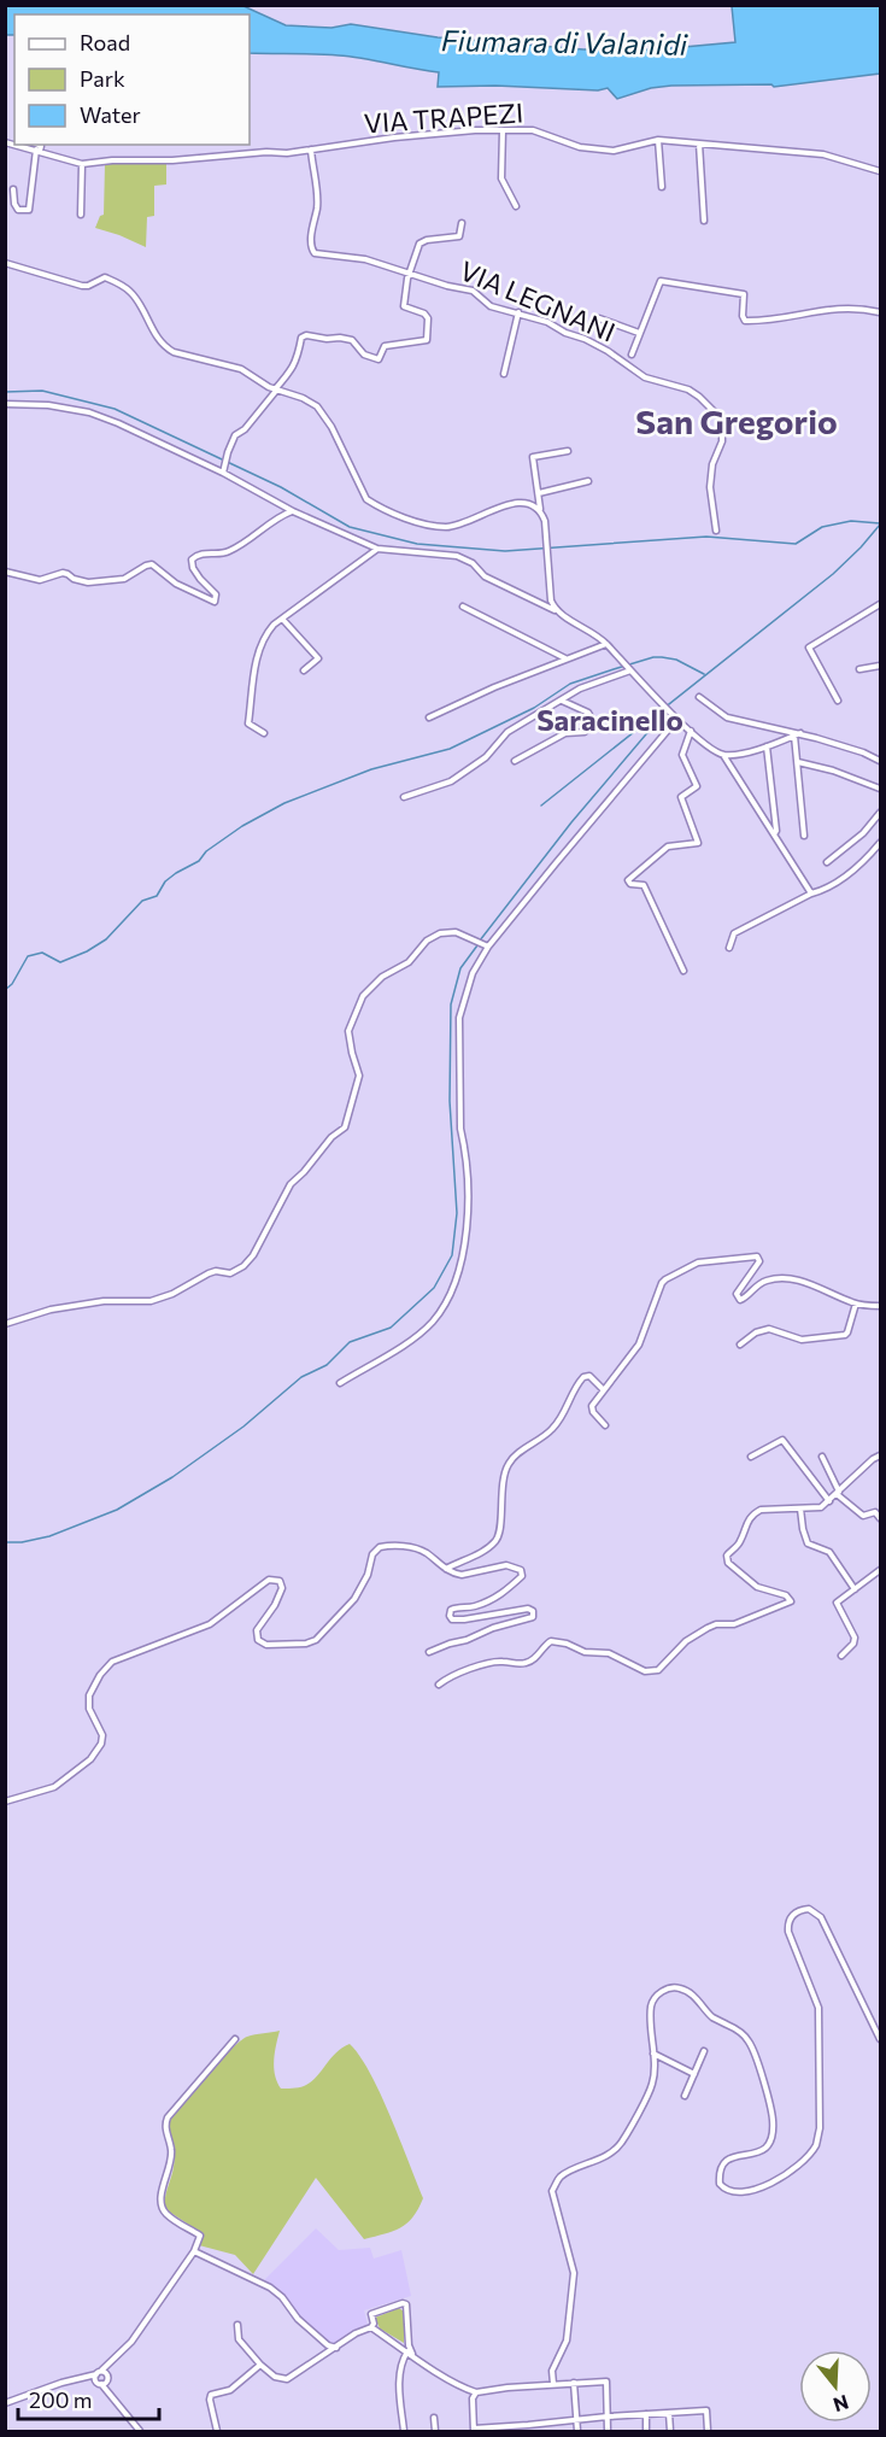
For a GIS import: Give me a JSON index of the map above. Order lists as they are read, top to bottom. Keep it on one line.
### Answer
{"streets":{"street":["VIA TRAPEZI","VIA LEGNANI"]},"crossings":[["VIA TRAPEZI","VIA LEGNANI"]],"districts":["San Gregorio","Saracinello"],"water":["Fiumara di Valanidi"],"legend":["Road","Park","Water"],"scale_bar":"200 m","north":"bottom"}
